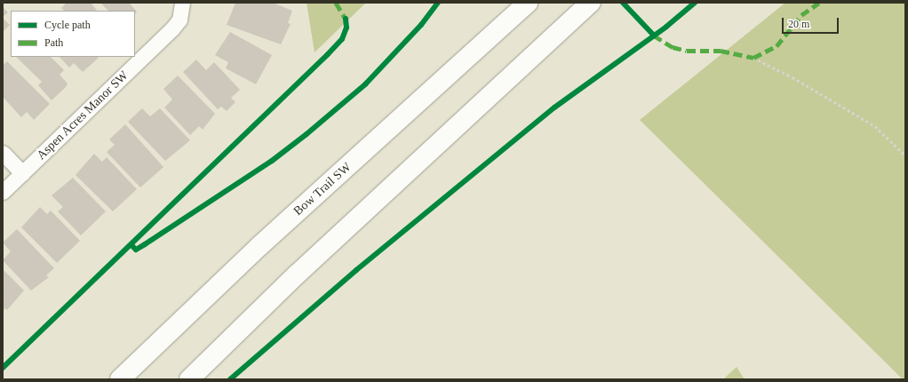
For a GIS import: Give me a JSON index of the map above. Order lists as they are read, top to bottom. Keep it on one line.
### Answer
{"streets":{"main road":["Bow Trail SW"],"street":["Aspen Acres Manor SW"]},"legend":["Cycle path","Path"],"scale_bar":"20 m"}
